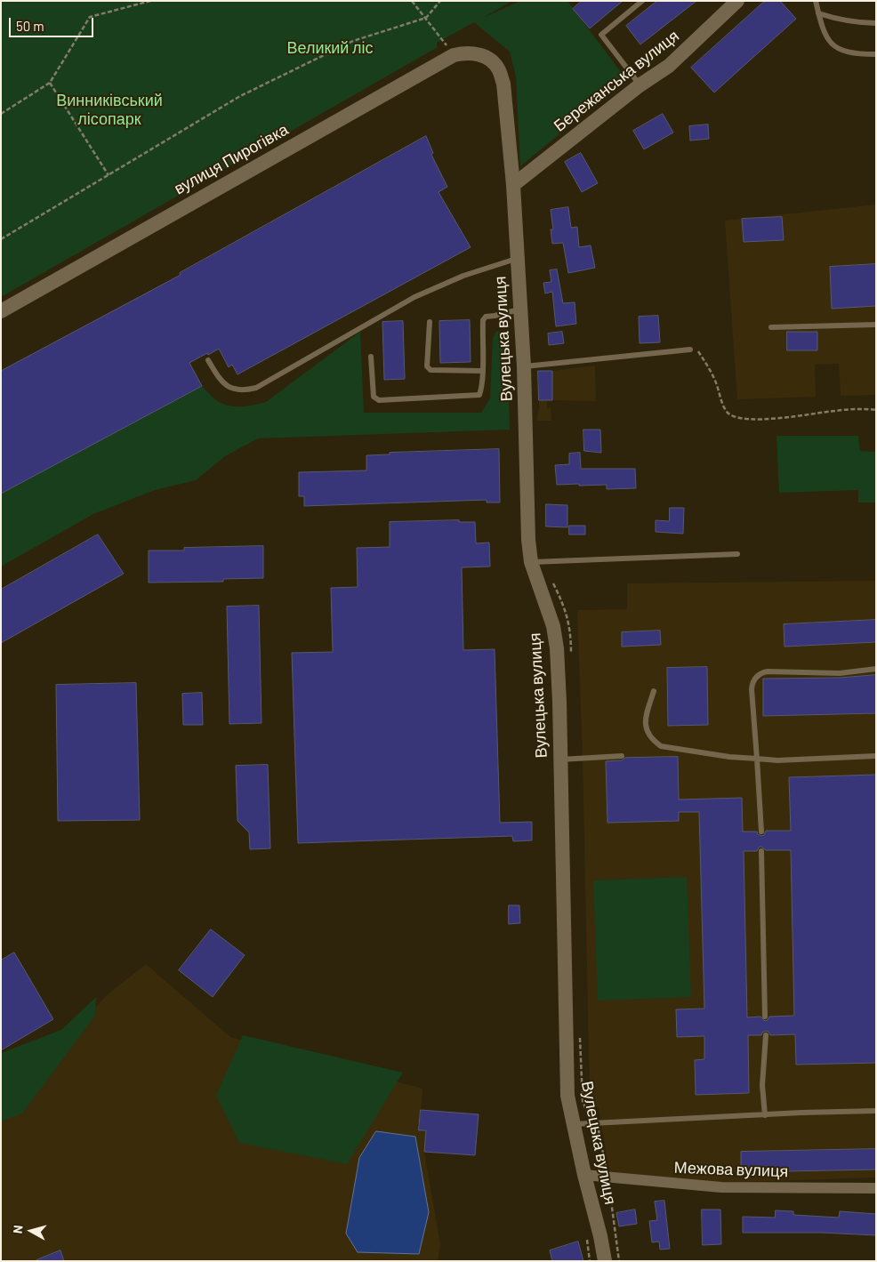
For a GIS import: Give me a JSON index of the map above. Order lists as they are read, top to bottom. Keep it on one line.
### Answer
{"streets":{"street":["Бережанська вулиця","вулиця Пирогівка","Вулецька вулиця","Межова вулиця"]},"crossings":[["Бережанська вулиця","Вулецька вулиця"],["вулиця Пирогівка","Вулецька вулиця"],["Вулецька вулиця","Межова вулиця"]],"parks":["Великий ліс","Винниківський лісопарк"],"scale_bar":"50 m","north":"left"}
